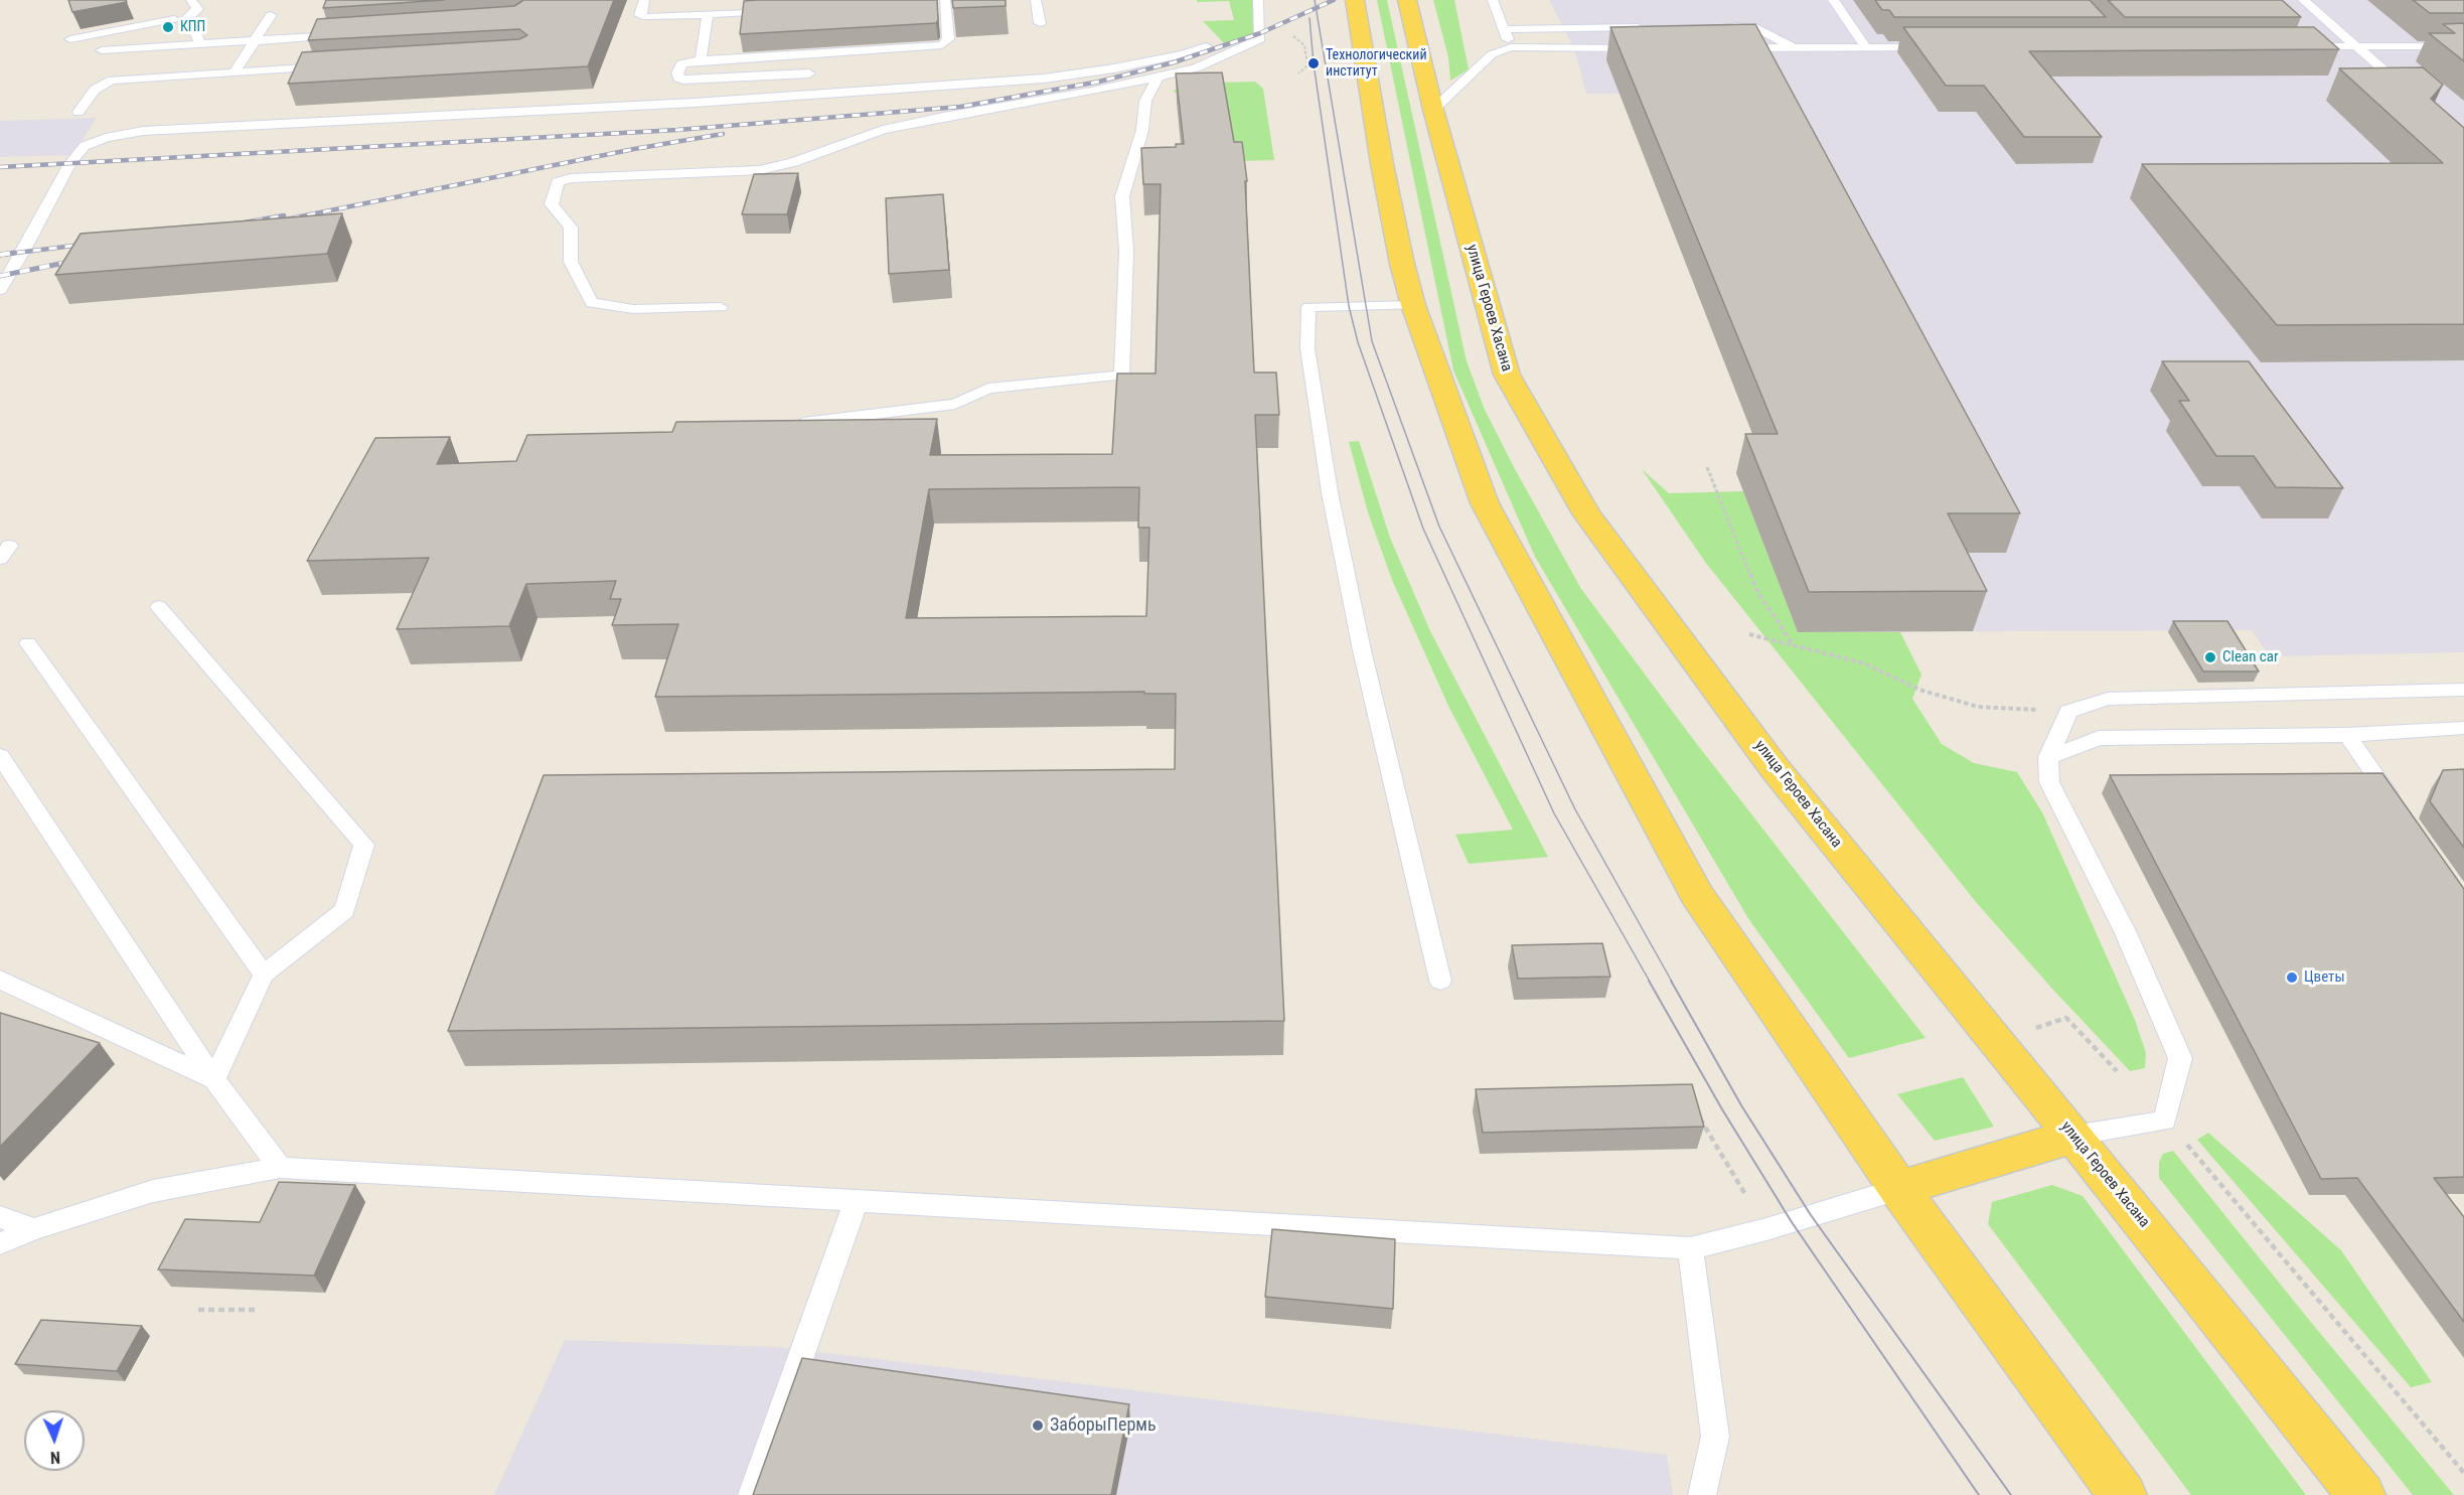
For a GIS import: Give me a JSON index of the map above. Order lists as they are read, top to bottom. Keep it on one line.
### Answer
{"streets":{"main road":["улица Героев Хасана"]},"places":["КПП","Технологический институт","Clean car","Цветы","ЗаборыПермь"],"north":"bottom"}
